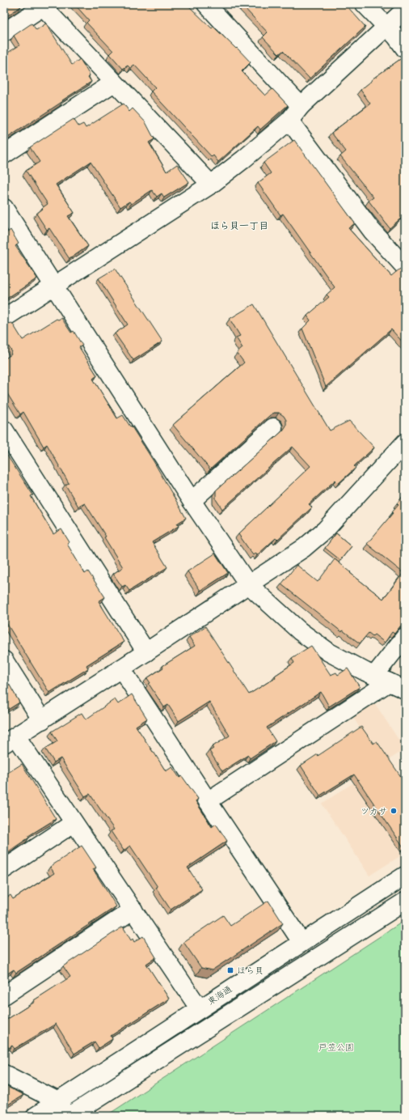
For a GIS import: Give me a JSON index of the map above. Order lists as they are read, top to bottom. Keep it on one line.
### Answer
{"streets":{"street":["東海通"]},"districts":["ほら貝一丁目"],"parks":["戸笠公園"],"places":{"other":["ツカサ"],"transit":["ほら貝"]}}
